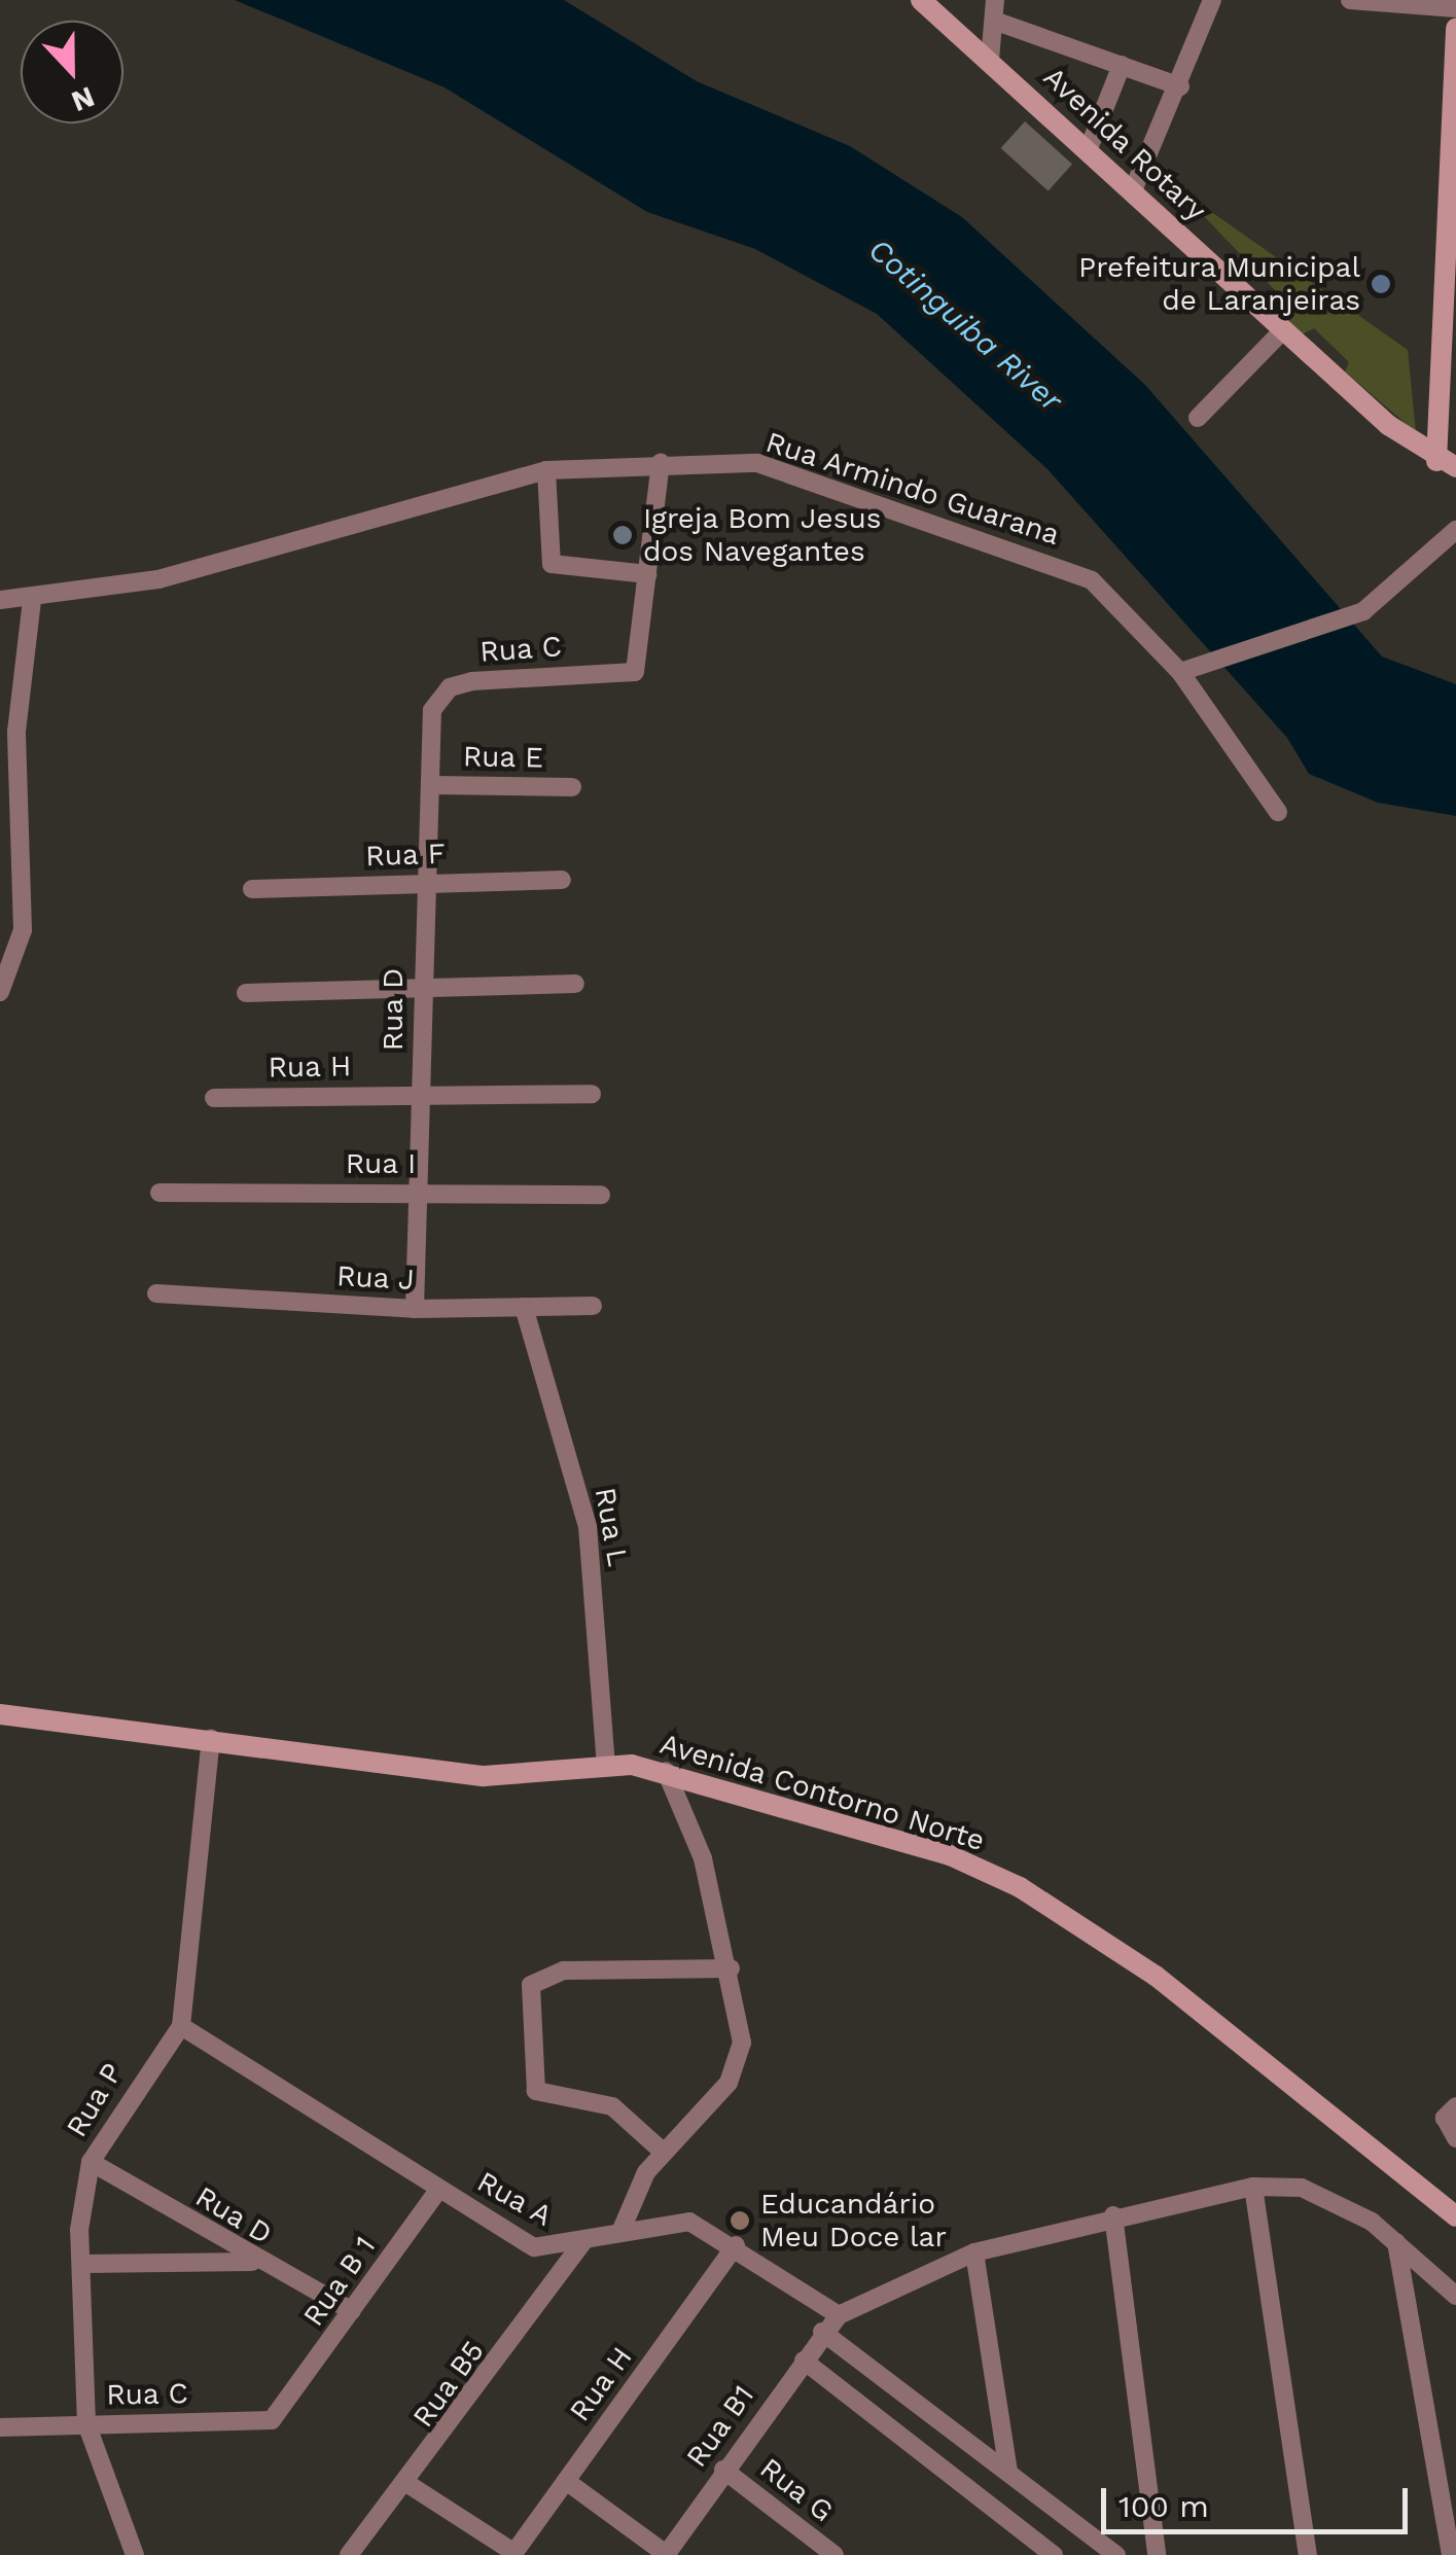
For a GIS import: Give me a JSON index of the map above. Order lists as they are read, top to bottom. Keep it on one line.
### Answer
{"streets":{"street":["Avenida Rotary","Rua Armindo Guarana","Rua C","Rua E","Rua F","Rua D","Rua H","Rua I","Rua J","Rua L","Avenida Contorno Norte","Rua P","Rua A","Rua B 1","Rua B5","Rua B1","Rua G"]},"crossings":[["Rua C","Rua D"],["Rua C","Rua P"],["Rua C","Rua B 1"],["Rua E","Rua D"],["Rua F","Rua D"],["Rua D","Rua H"],["Rua D","Rua I"],["Rua D","Rua J"],["Rua D","Rua P"],["Rua D","Rua B 1"],["Rua H","Rua A"],["Rua J","Rua L"],["Rua L","Avenida Contorno Norte"],["Avenida Contorno Norte","Rua P"],["Rua P","Rua A"],["Rua A","Rua B 1"],["Rua A","Rua B5"],["Rua A","Rua B1"],["Rua B1","Rua G"]],"water":["Cotinguiba River"],"places":["Prefeitura Municipal de Laranjeiras","Igreja Bom Jesus dos Navegantes","Educandário Meu Doce lar"],"scale_bar":"100 m","north":"bottom"}
